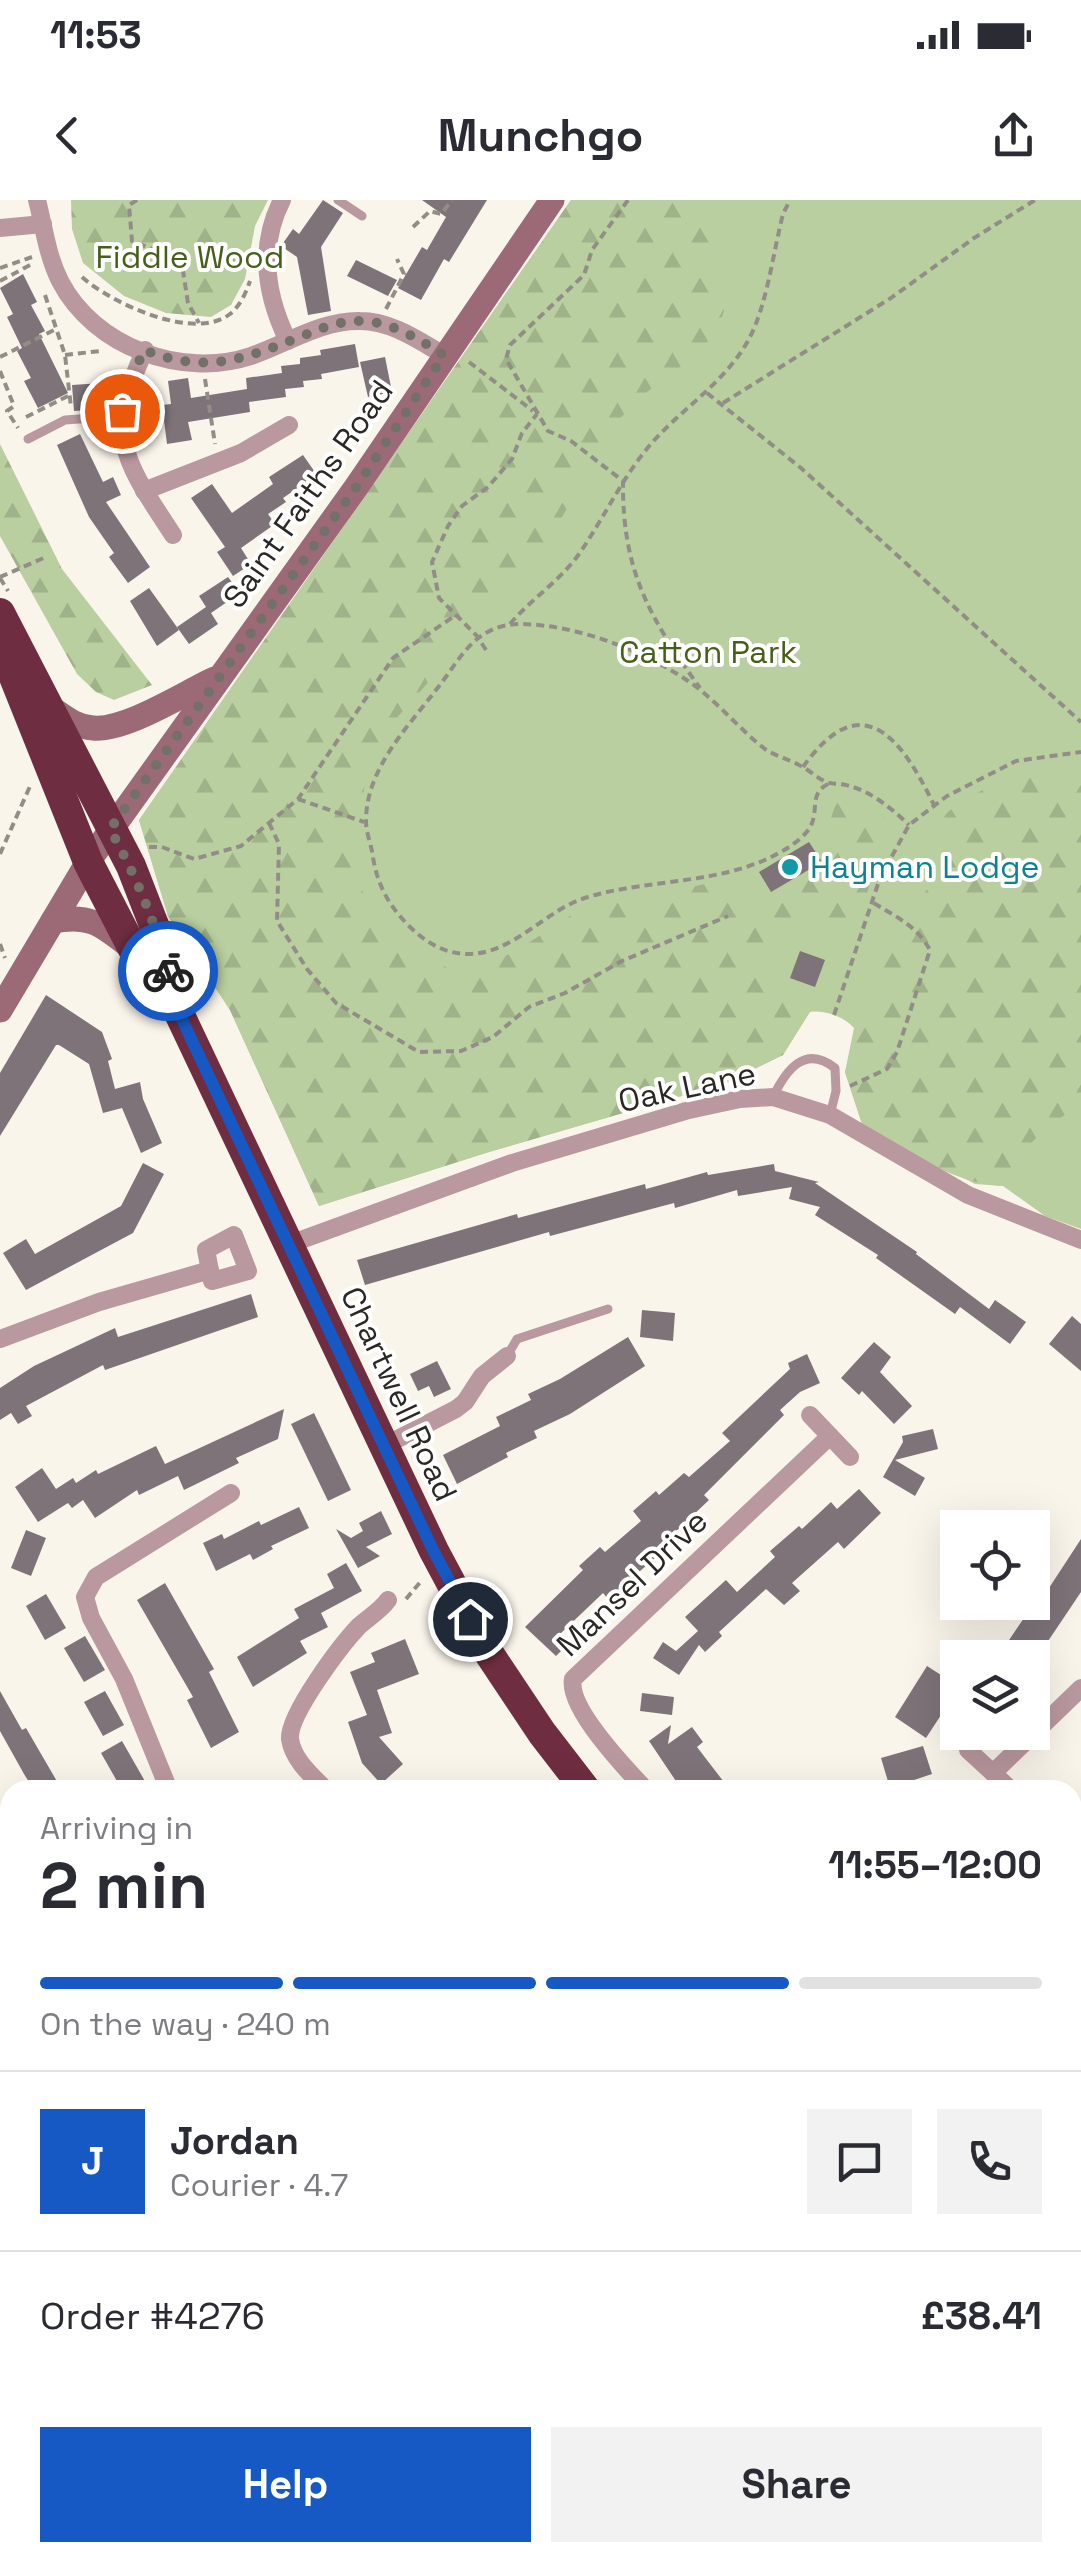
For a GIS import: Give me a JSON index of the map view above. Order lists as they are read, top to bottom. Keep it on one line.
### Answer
{"streets":{"highway":["Chartwell Road"],"street":["Saint Faiths Road","Oak Lane","Mansel Drive"]},"crossings":[["Saint Faiths Road","Chartwell Road"],["Oak Lane","Chartwell Road"]],"parks":["Fiddle Wood","Catton Park"],"places":["Hayman Lodge"],"page":{"status":"11:53","header":"Munchgo","heading":["2 min","Arriving in","11:55–12:00"],"panel":["Jordan","Courier · 4.7","Order #4276","£38.41"],"bar":"On the way · 240 m","round":"J","buttons":["Help","Share"]}}
